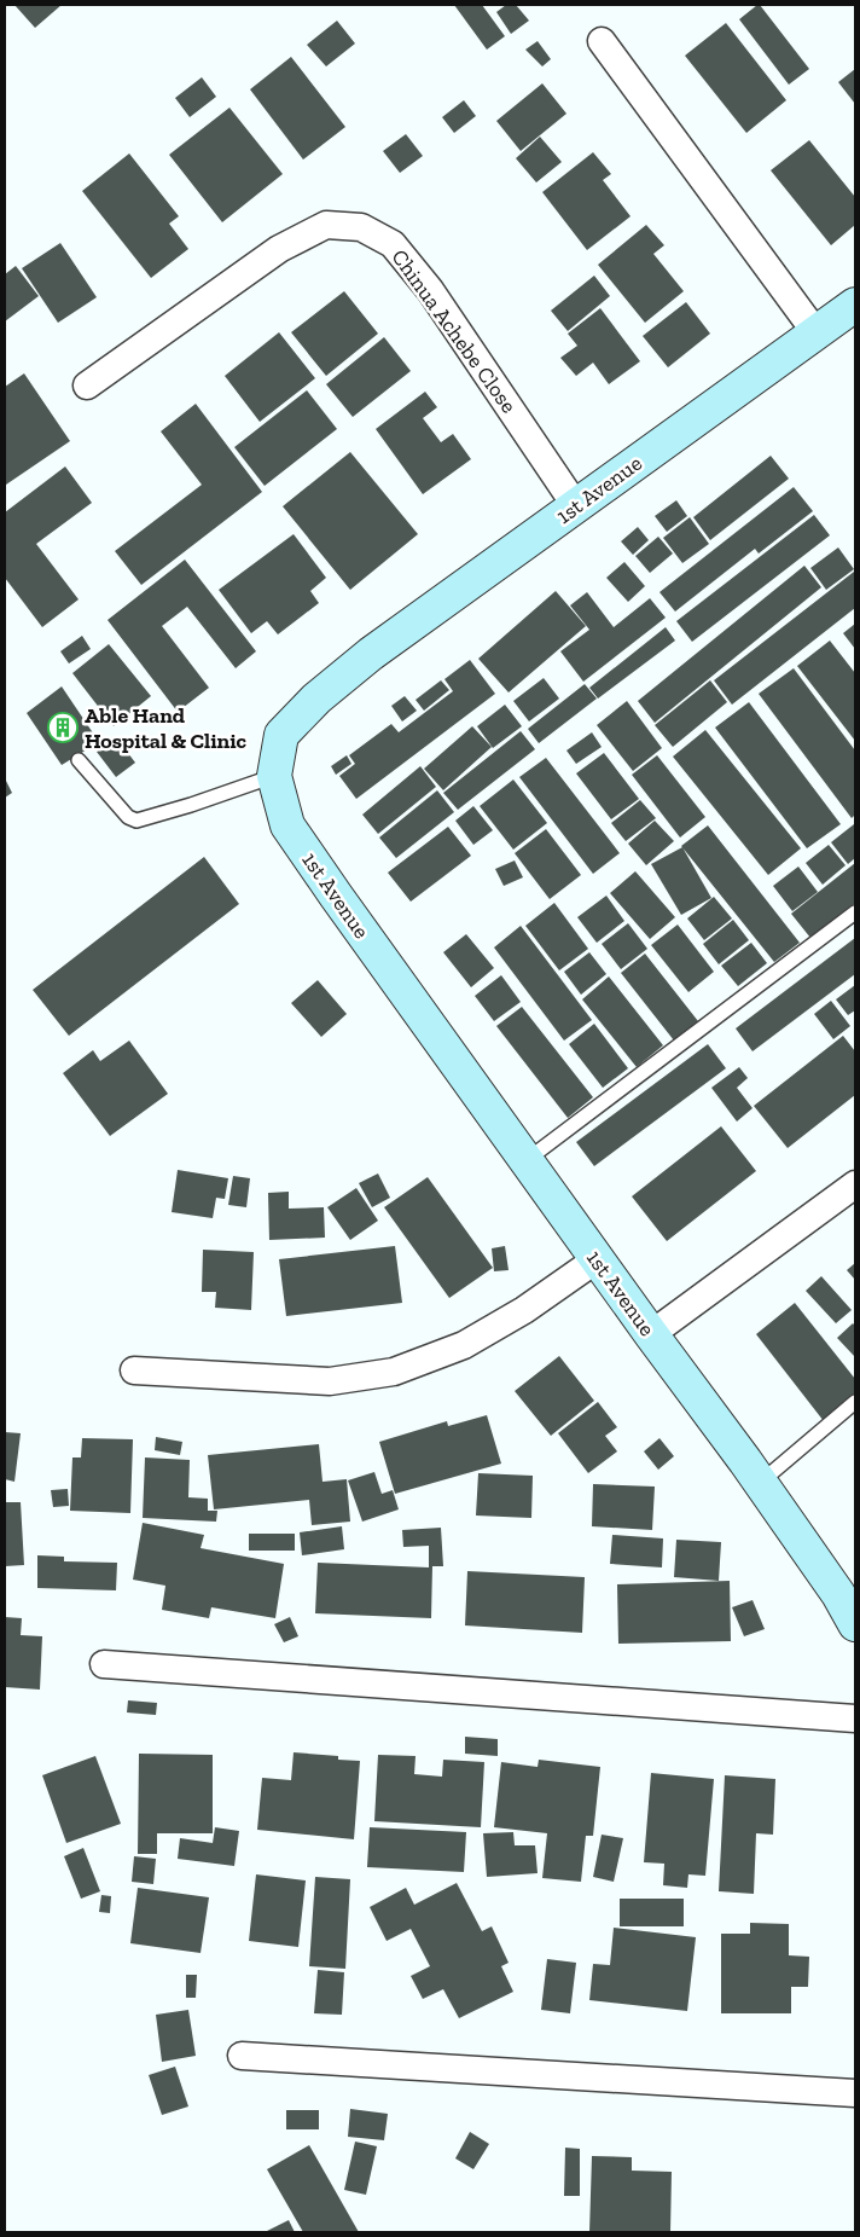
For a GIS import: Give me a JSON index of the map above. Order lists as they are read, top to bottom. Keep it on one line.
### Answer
{"streets":{"street":["Chinua Achebe Close","1st Avenue"]},"crossings":[["Chinua Achebe Close","1st Avenue"]],"places":{"building":["Able Hand Hospital & Clinic"]}}
